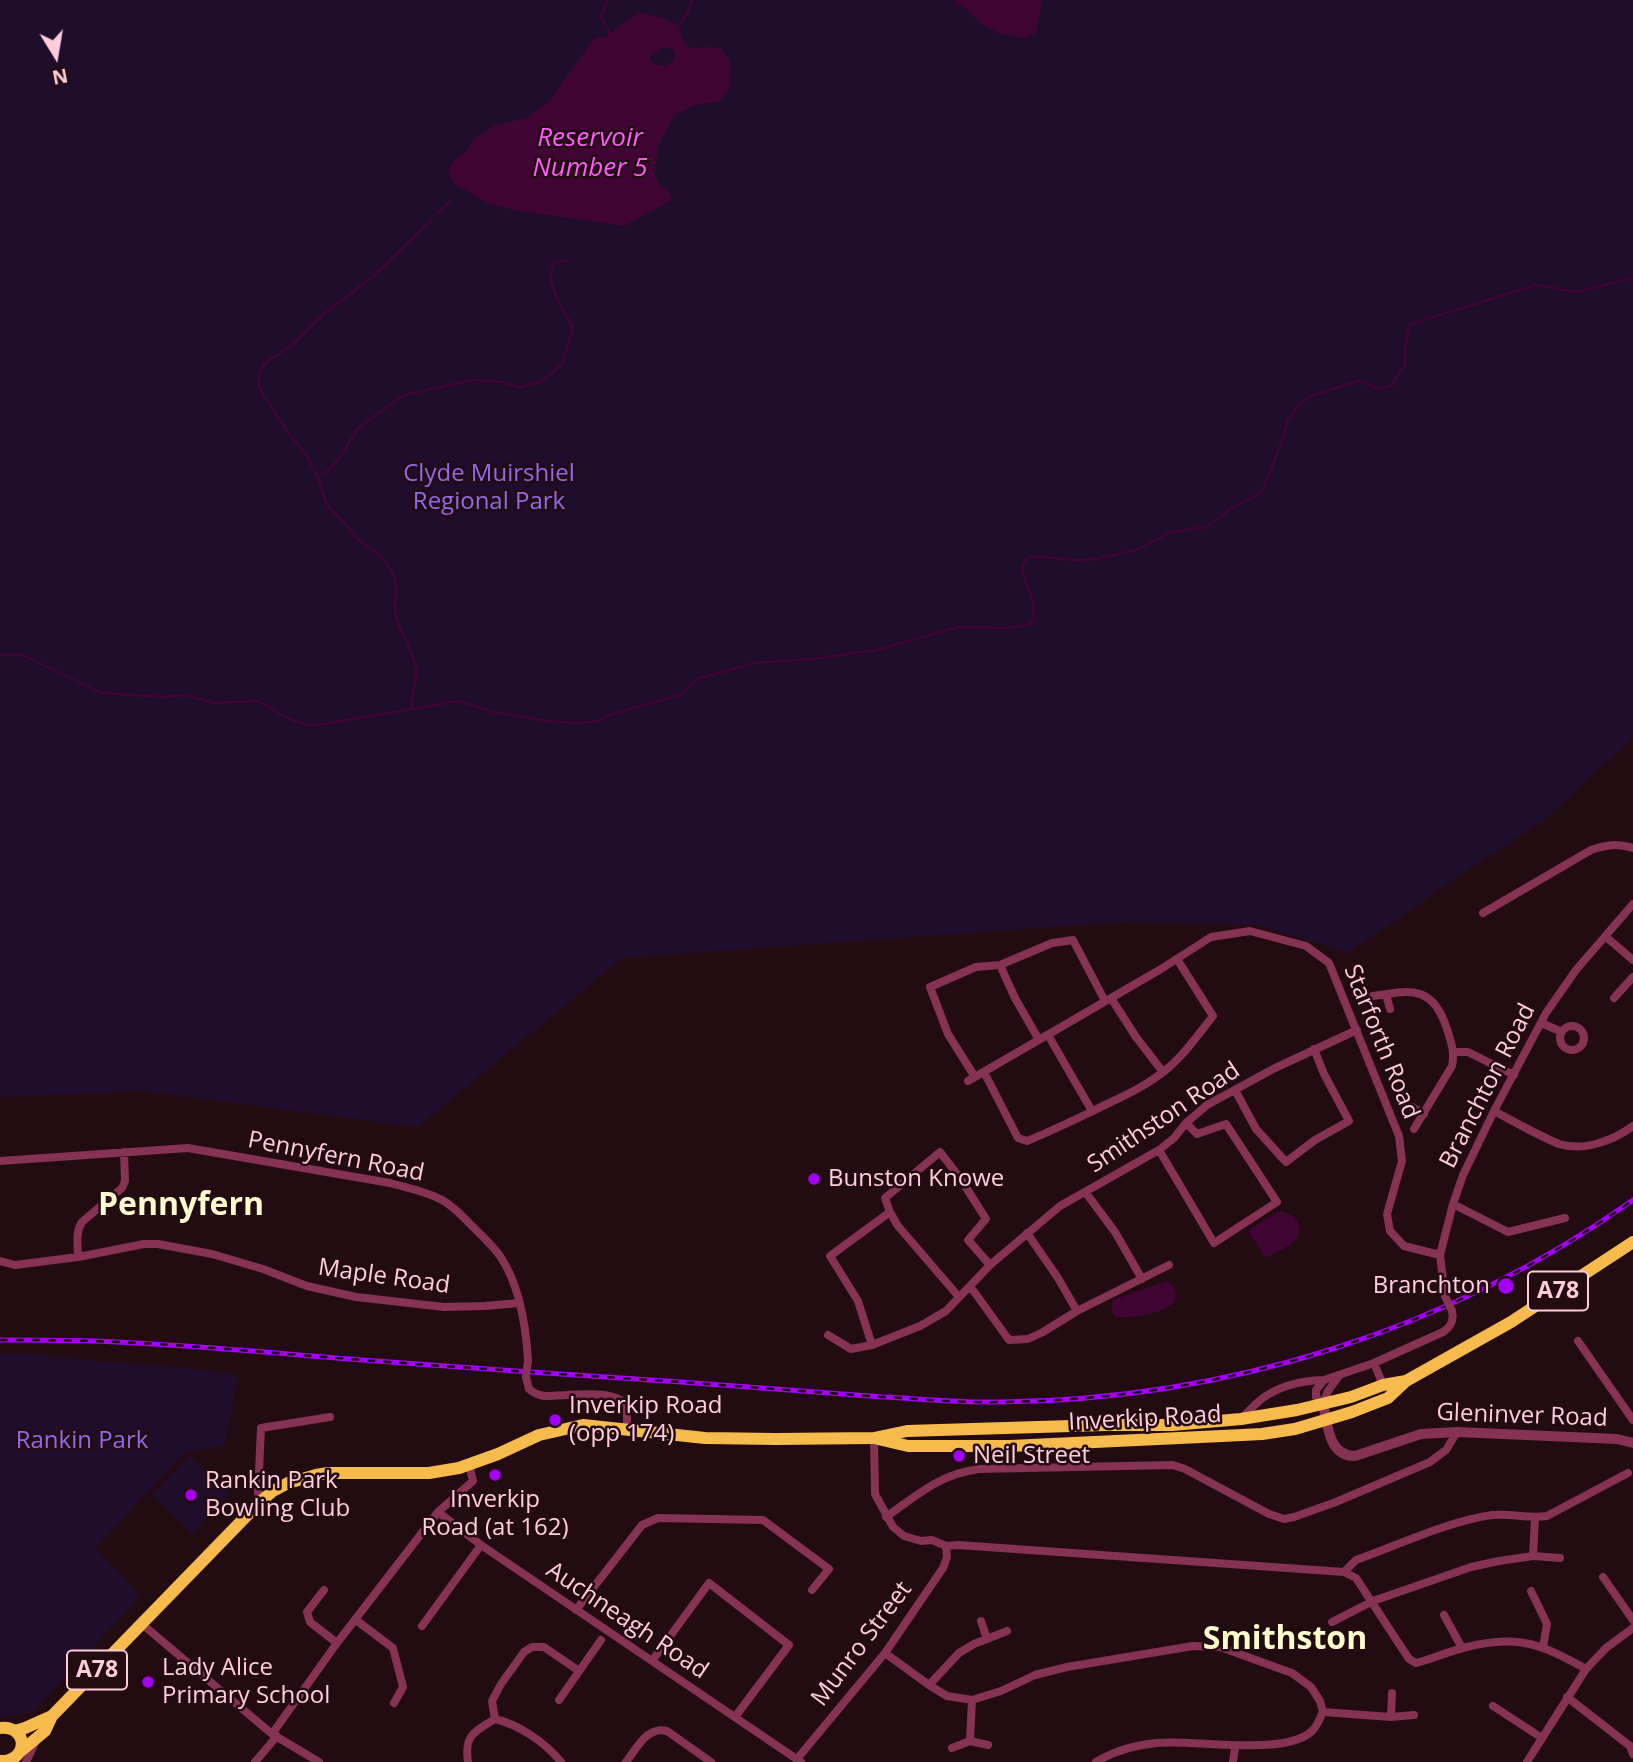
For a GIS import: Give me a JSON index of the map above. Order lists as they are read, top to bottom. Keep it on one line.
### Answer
{"streets":{"highway":["A78","Inverkip Road"],"street":["Starforth Road","Branchton Road","Smithston Road","Pennyfern Road","Maple Road","Gleninver Road","Auchneagh Road","Munro Street"]},"crossings":[["Starforth Road","Branchton Road"],["Starforth Road","Smithston Road"],["Pennyfern Road","Maple Road"],["Pennyfern Road","Inverkip Road"],["Gleninver Road","Inverkip Road"],["Auchneagh Road","Munro Street"]],"districts":["Pennyfern","Smithston"],"water":["Reservoir Number 5"],"parks":["Clyde Muirshiel Regional Park","Rankin Park"],"places":["Bunston Knowe","Branchton","Inverkip Road (opp 174)","Neil Street","Inverkip Road (at 162)","Rankin Park Bowling Club","Lady Alice Primary School"],"north":"bottom"}
